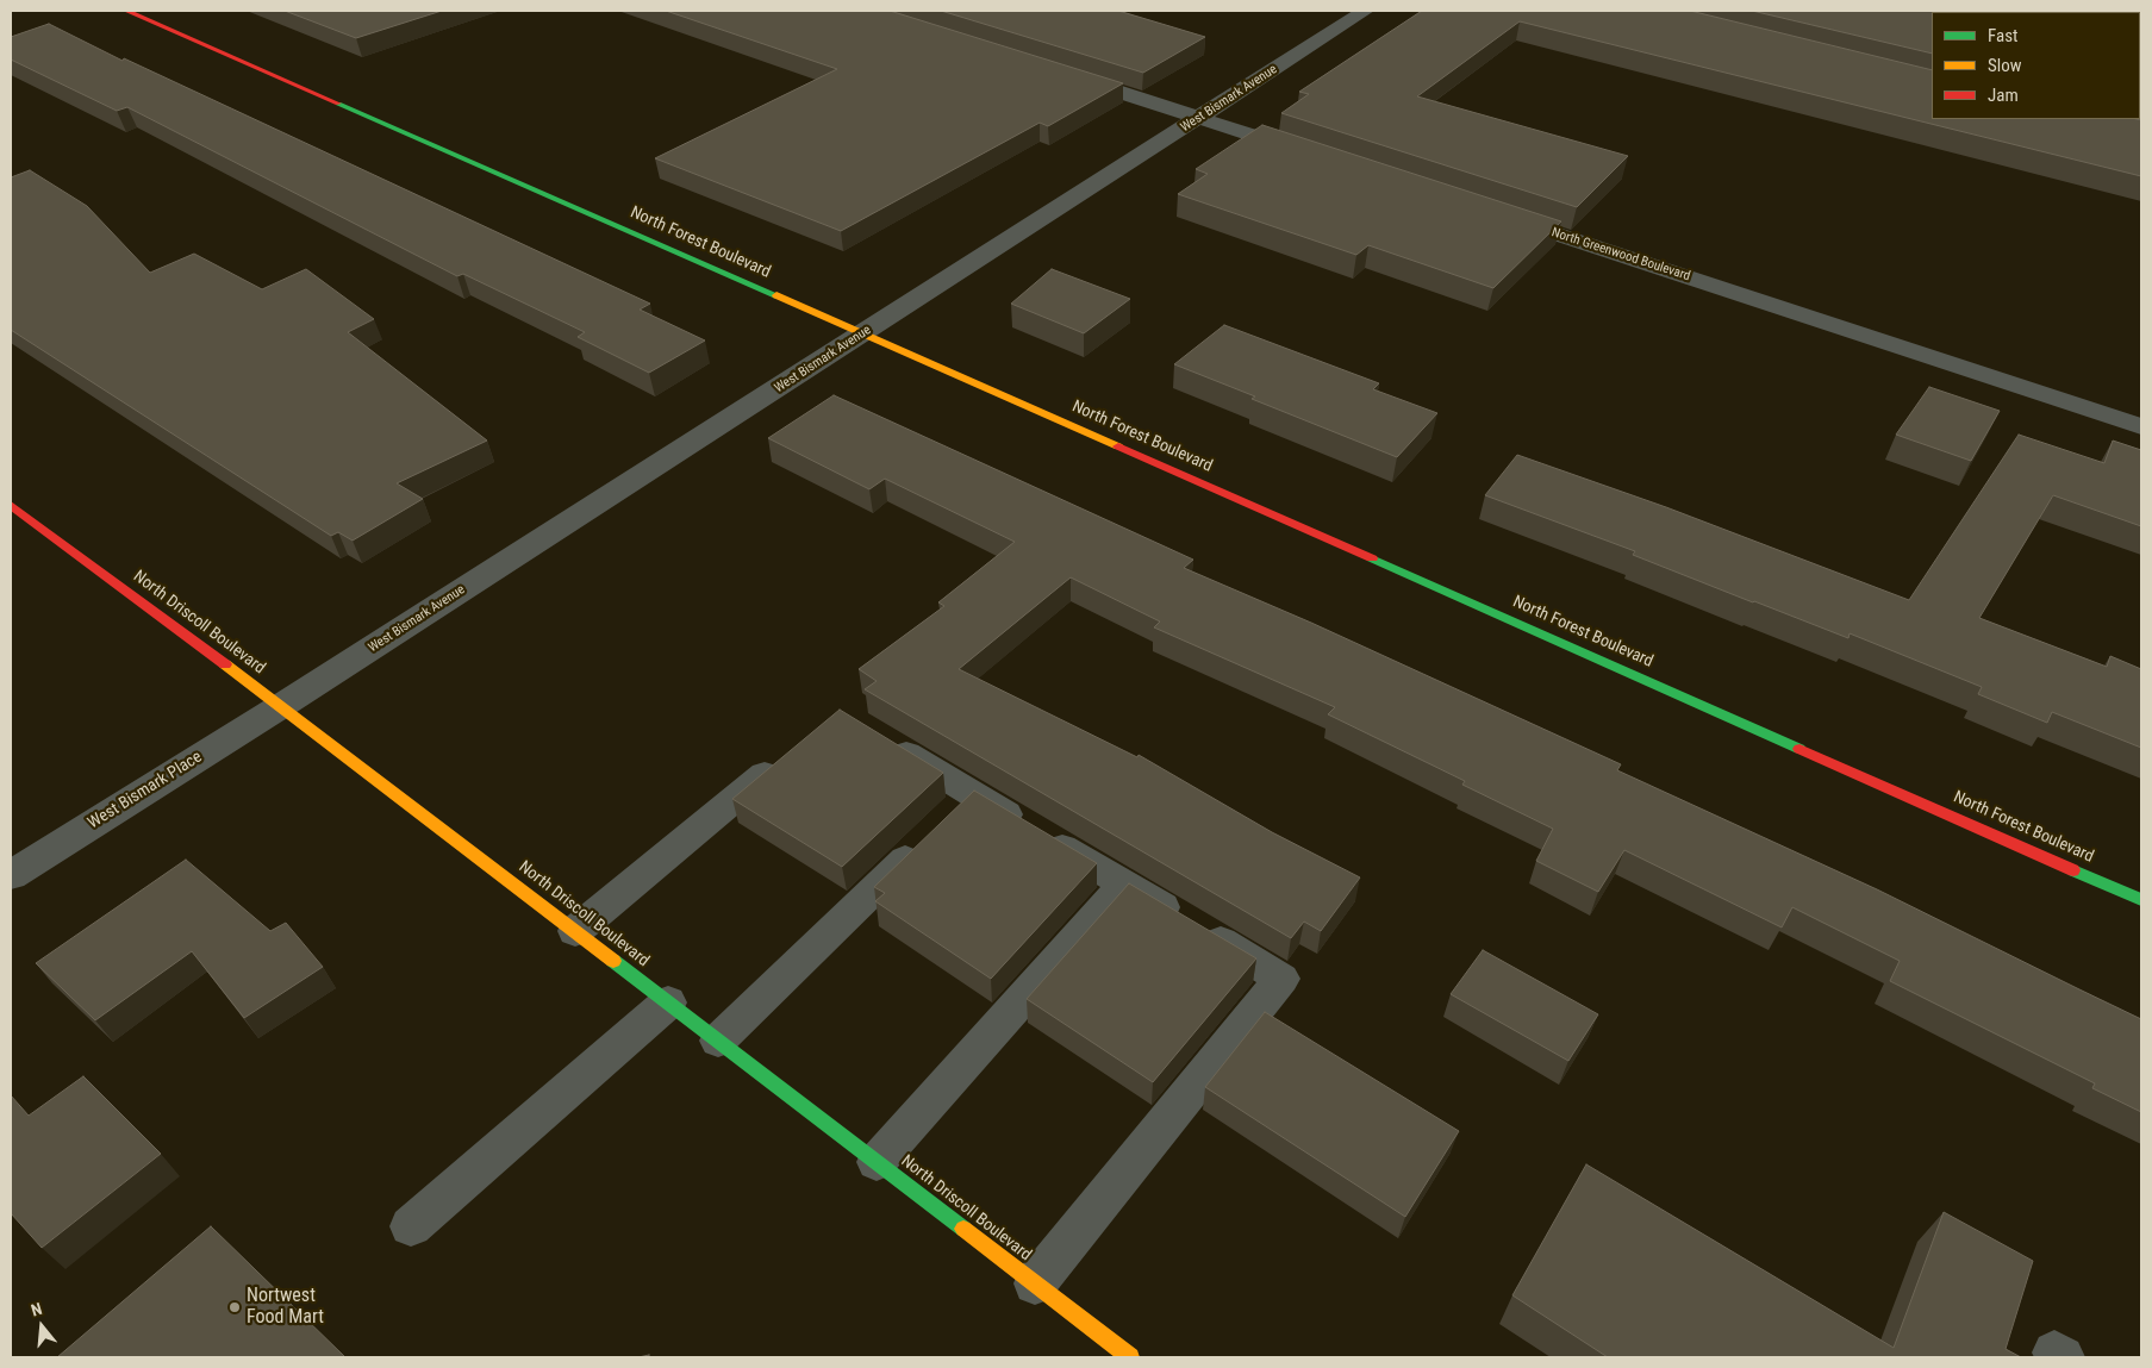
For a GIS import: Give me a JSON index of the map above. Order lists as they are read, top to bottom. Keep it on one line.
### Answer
{"streets":{"street":["West Bismark Avenue","North Forest Boulevard","North Greenwood Boulevard","North Driscoll Boulevard","West Bismark Place"]},"crossings":[["West Bismark Avenue","North Forest Boulevard"],["West Bismark Avenue","North Driscoll Boulevard"],["West Bismark Avenue","West Bismark Place"],["North Driscoll Boulevard","West Bismark Place"]],"places":["Nortwest Food Mart"],"legend":["Fast","Slow","Jam"],"north":"top"}
